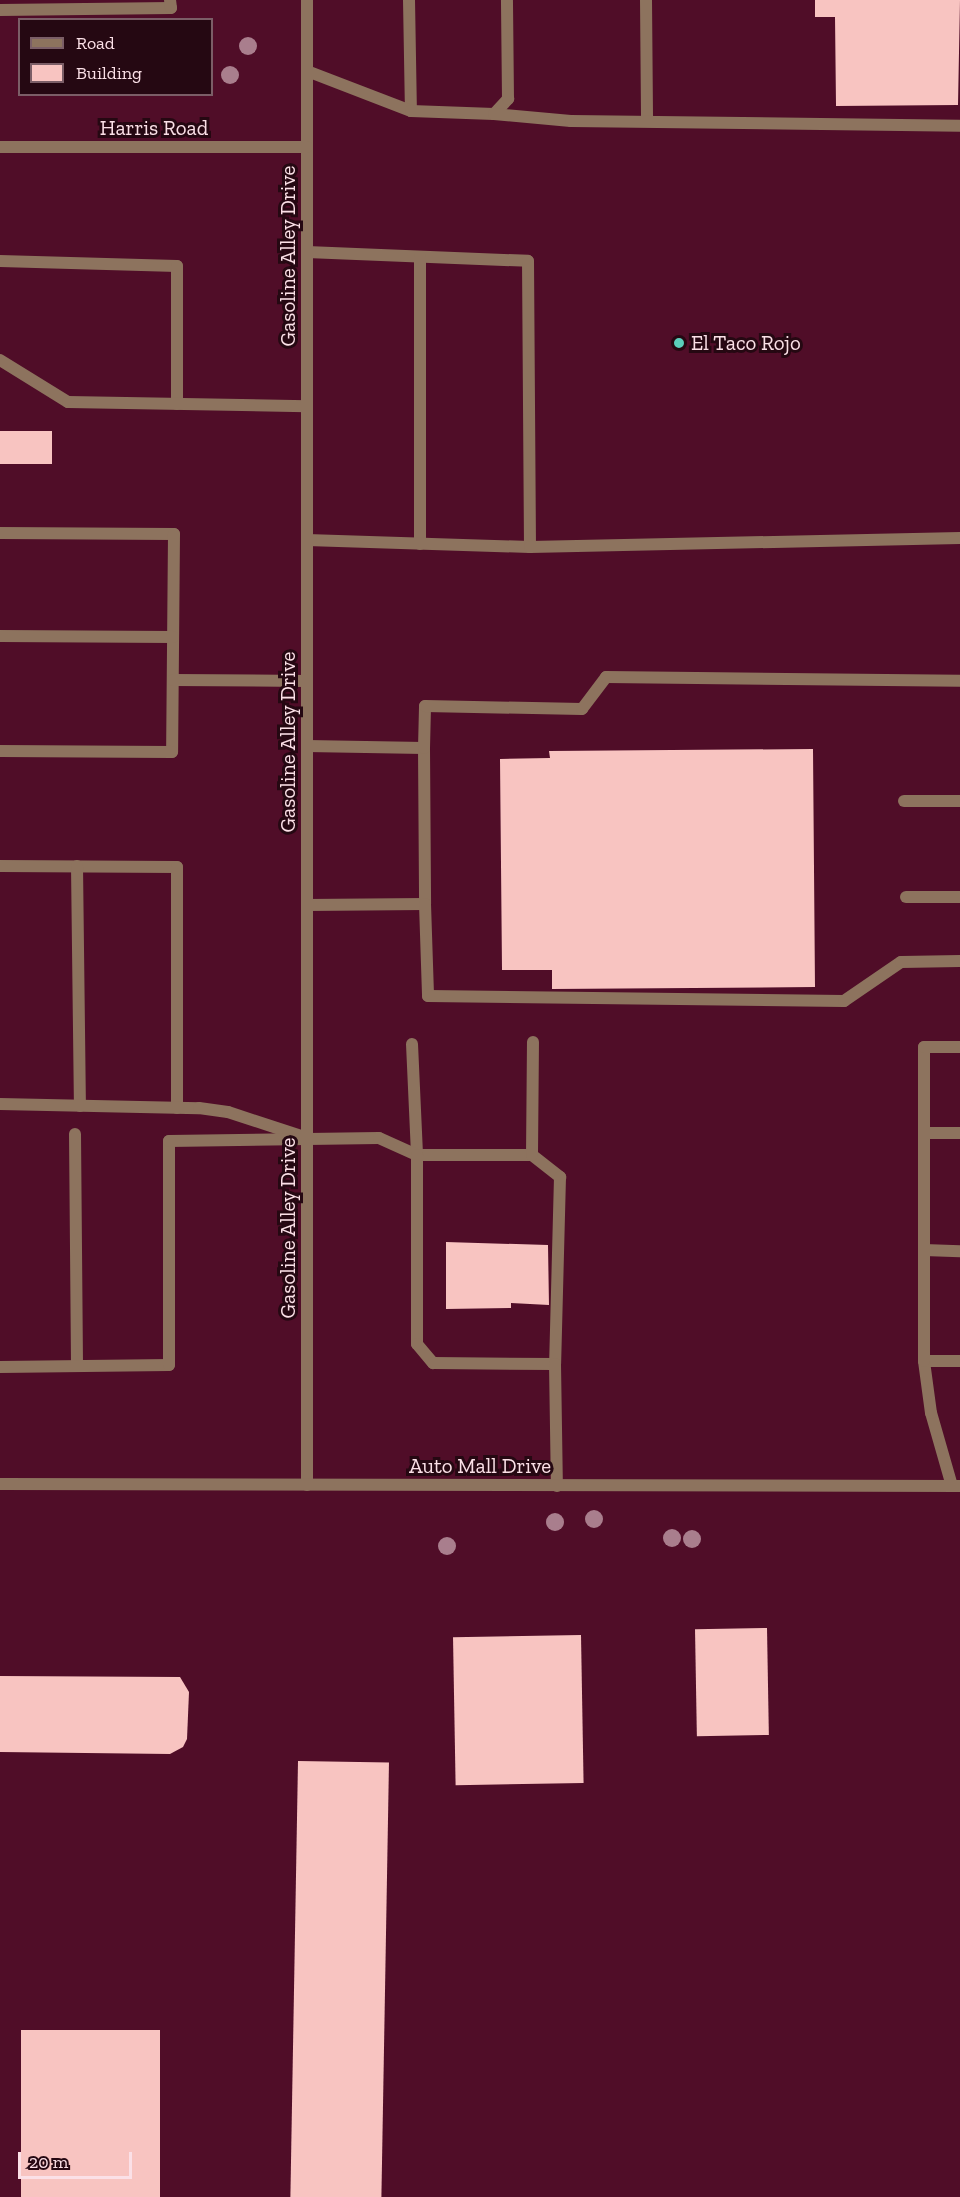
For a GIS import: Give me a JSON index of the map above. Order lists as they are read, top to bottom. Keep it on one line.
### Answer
{"streets":{"street":["Harris Road","Gasoline Alley Drive","Auto Mall Drive"]},"crossings":[["Harris Road","Gasoline Alley Drive"],["Gasoline Alley Drive","Auto Mall Drive"]],"places":["El Taco Rojo"],"legend":["Road","Building"],"scale_bar":"20 m"}
